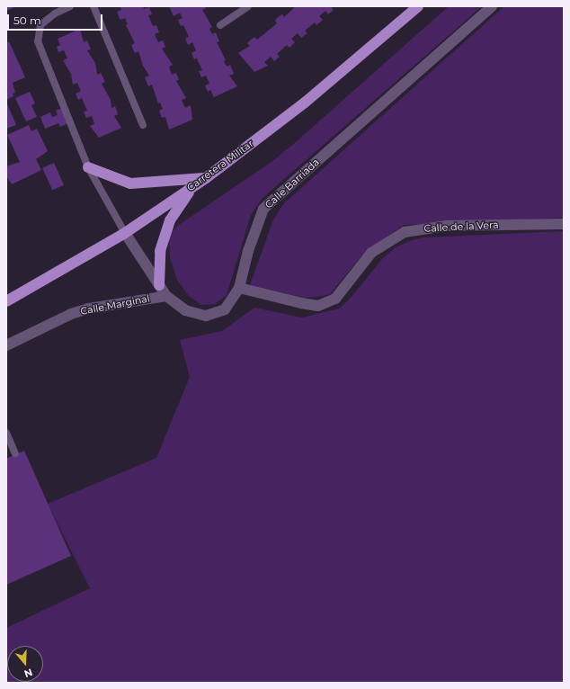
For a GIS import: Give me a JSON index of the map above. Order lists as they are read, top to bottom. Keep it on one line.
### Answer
{"streets":{"main road":["Carretera Militar"],"street":["Calle Barriada","Calle de la Vera","Calle Marginal"]},"crossings":[["Carretera Militar","Calle Barriada"],["Calle Barriada","Calle de la Vera"],["Calle Barriada","Calle Marginal"]],"scale_bar":"50 m","north":"bottom"}
